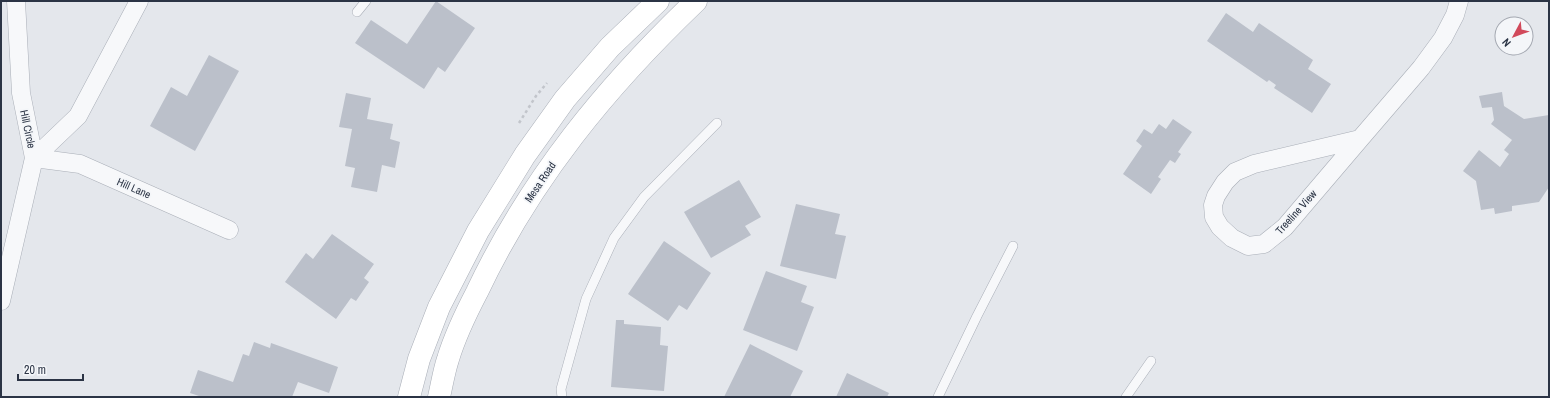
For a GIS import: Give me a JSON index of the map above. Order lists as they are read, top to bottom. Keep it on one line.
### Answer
{"streets":{"main road":["Mesa Road"],"street":["Hill Circle","Hill Lane","Treeline View"]},"crossings":[["Hill Circle","Hill Lane"]],"scale_bar":"20 m","north":"bottom left"}
